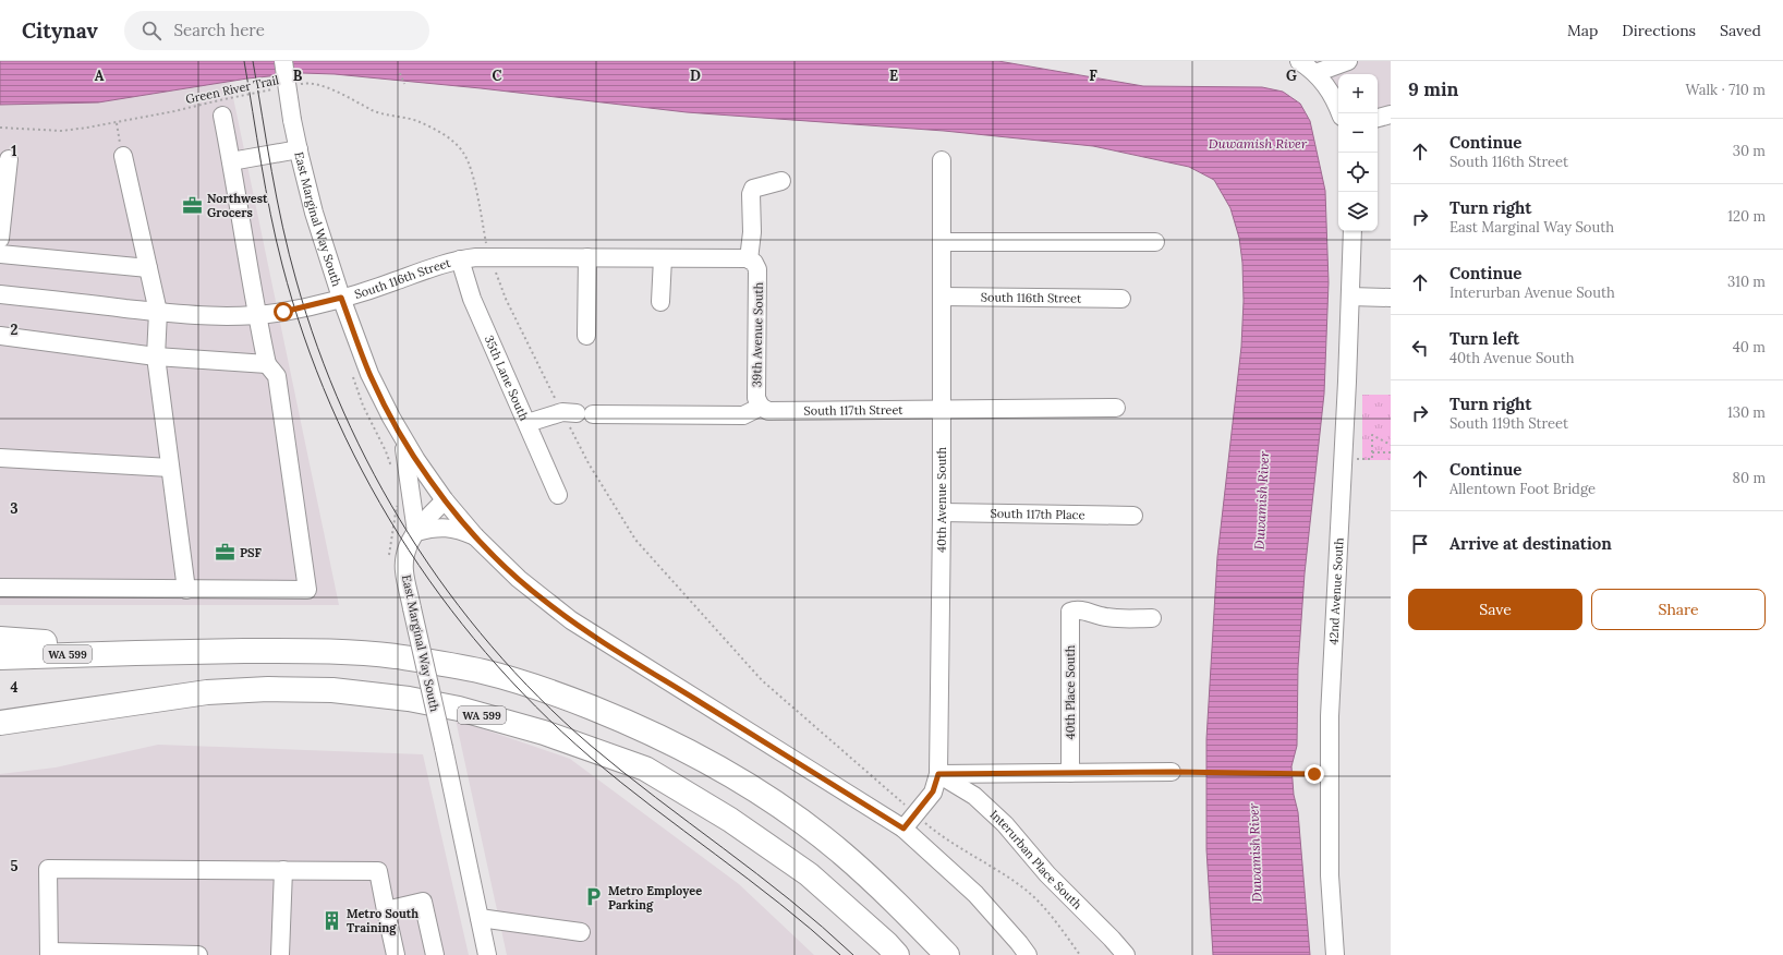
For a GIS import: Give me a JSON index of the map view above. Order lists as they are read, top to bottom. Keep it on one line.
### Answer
{"streets":{"highway":["WA 599"],"street":["East Marginal Way South","South 116th Street","39th Avenue South","35th Lane South","South 117th Street","40th Avenue South","South 117th Place","42nd Avenue South","40th Place South","Interurban Place South"],"path":["Green River Trail"]},"crossings":[["East Marginal Way South","South 116th Street"],["South 116th Street","39th Avenue South"],["South 116th Street","35th Lane South"],["South 116th Street","40th Avenue South"],["39th Avenue South","South 117th Street"],["South 117th Street","40th Avenue South"],["40th Avenue South","South 117th Place"],["40th Avenue South","Interurban Place South"]],"water":["Duwamish River"],"places":{"office":["Northwest Grocers","PSF"],"parking":["Metro Employee Parking"],"building":["Metro South Training"]},"page":{"header":"Citynav","search":"Search here","nav":["Map","Directions","Saved"],"heading":["9 min","Walk · 710 m"],"map_buttons":["+","−"],"list":[["Continue","South 116th Street","30 m"],["Turn right","East Marginal Way South","120 m"],["Continue","Interurban Avenue South","310 m"],["Turn left","40th Avenue South","40 m"],["Turn right","South 119th Street","130 m"],["Continue","Allentown Foot Bridge","80 m"],"Arrive at destination"],"buttons":["Save","Share"]},"grid":{"columns":["A","B","C","D","E","F","G"],"rows":["1","2","3","4","5"]}}
